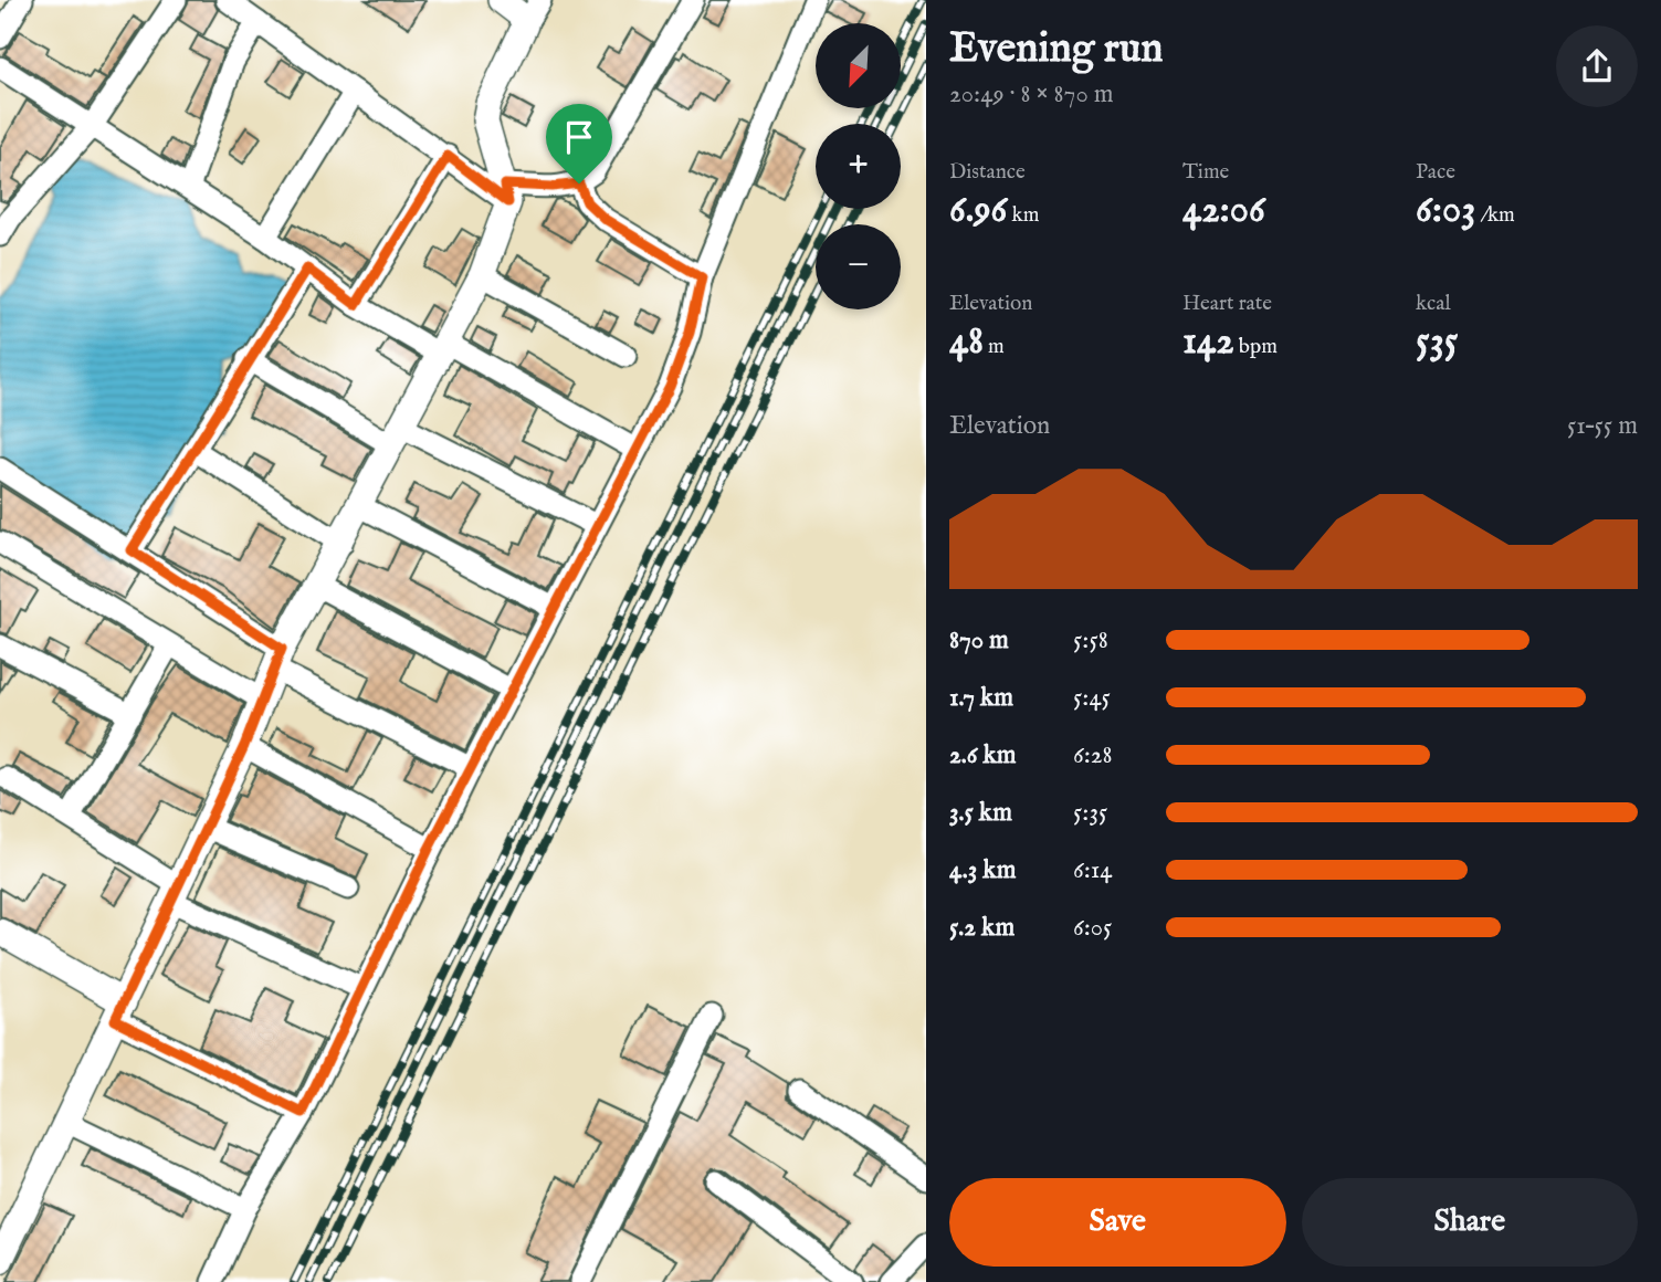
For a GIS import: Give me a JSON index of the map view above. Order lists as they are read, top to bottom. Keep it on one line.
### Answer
{"north":"bottom left","page":{"heading":["Evening run","20:49 · 8 × 870 m"],"map_buttons":["+","−"],"stats":[["Distance","6.96 km"],["Time","42:06"],["Pace","6:03 /km"],["Elevation","48 m"],["Heart rate","142 bpm"],["kcal","535"]],"chart":["Elevation","51–55 m"],"list":[{"name":"870 m","note":"5:58"},{"name":"1.7 km","note":"5:45"},{"name":"2.6 km","note":"6:28"},{"name":"3.5 km","note":"5:35"},{"name":"4.3 km","note":"6:14"},{"name":"5.2 km","note":"6:05"}],"buttons":["Save","Share"]}}
